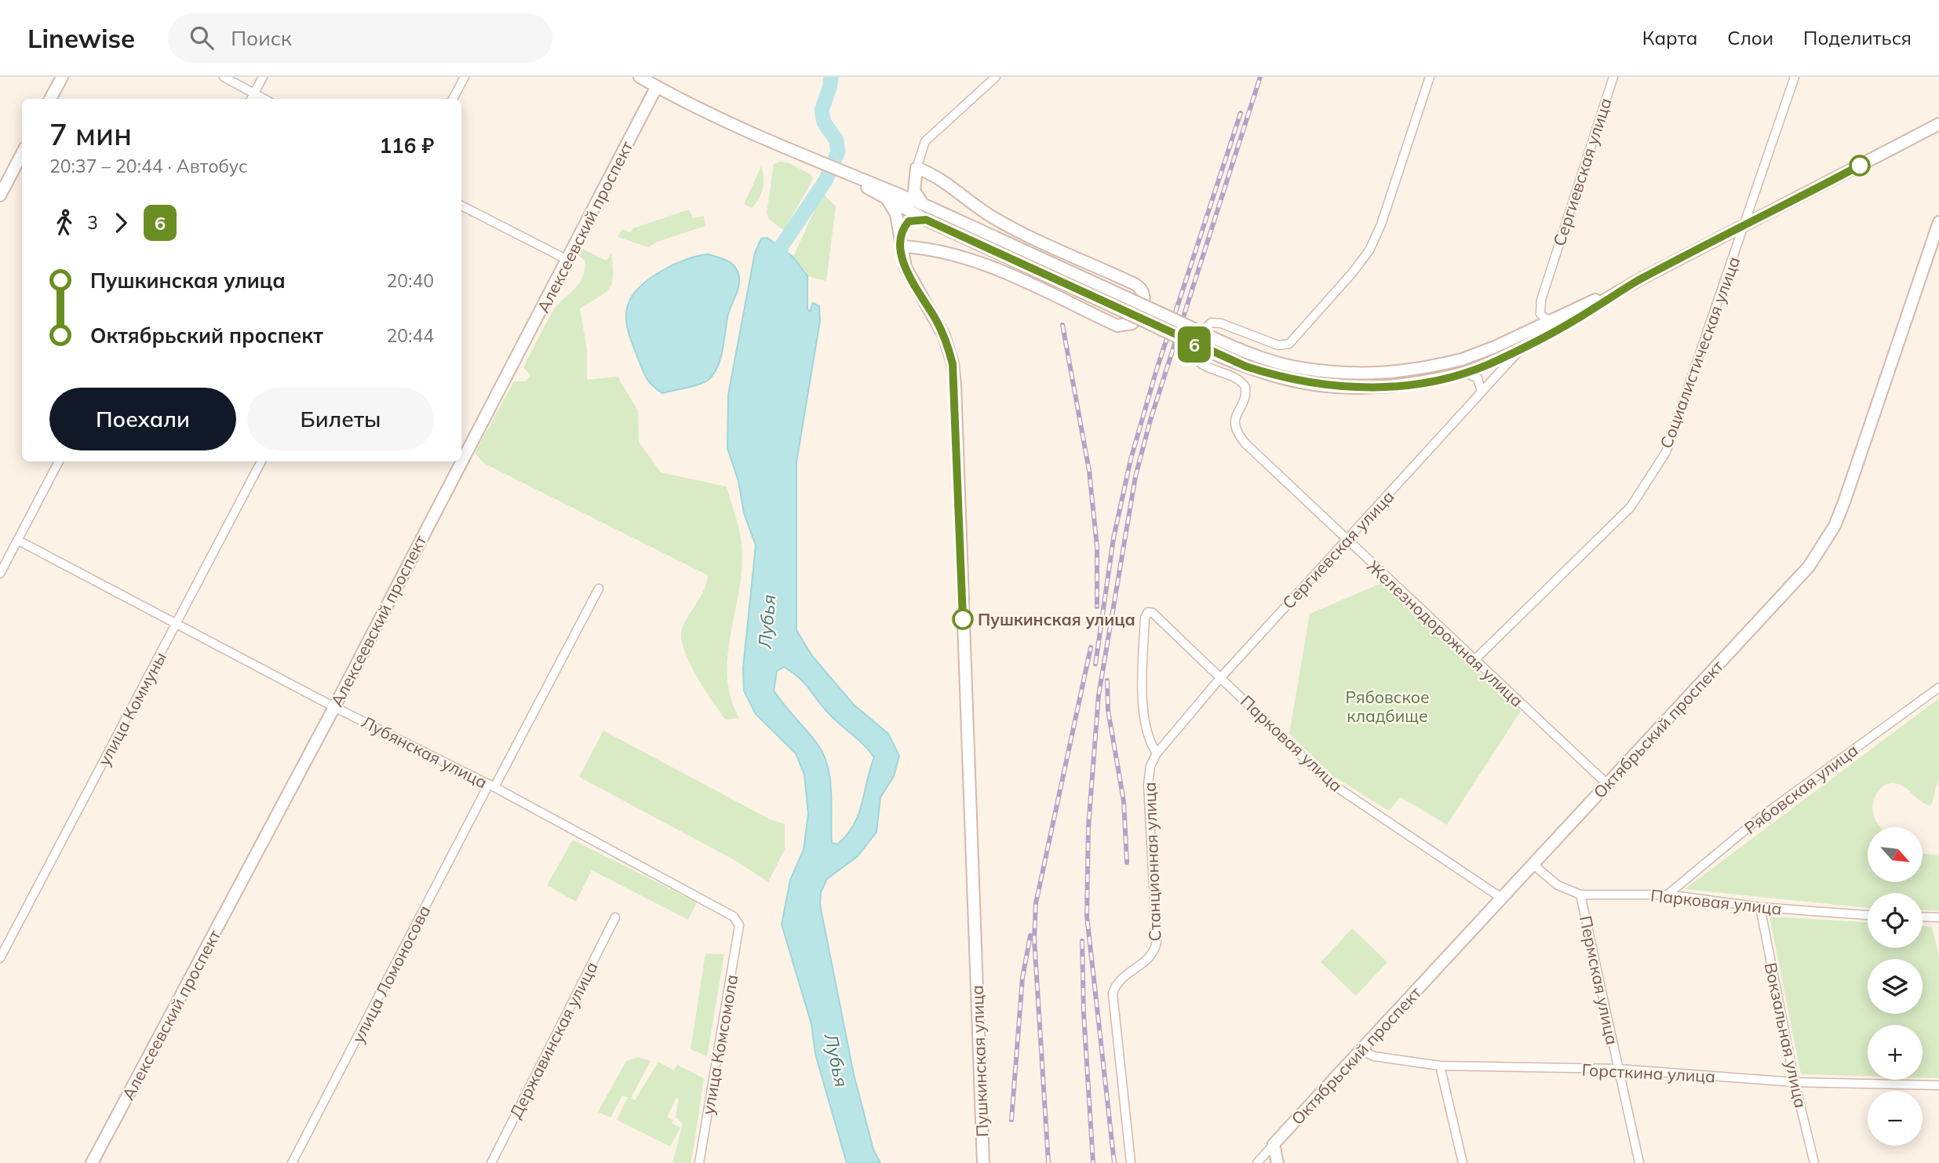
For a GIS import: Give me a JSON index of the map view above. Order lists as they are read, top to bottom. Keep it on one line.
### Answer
{"streets":{"street":["Сергиевская улица","Алексеевский проспект","Социалистическая улица","Железнодорожная улица","улица Коммуны","Октябрьский проспект","Парковая улица","Лубянская улица","Рябовская улица","Станционная улица","улица Ломоносова","Пермская улица","Вокзальная улица","Державинская улица","улица Комсомола","Пушкинская улица","Горсткина улица"]},"crossings":[["Сергиевская улица","Железнодорожная улица"],["Сергиевская улица","Парковая улица"],["Сергиевская улица","Станционная улица"],["Алексеевский проспект","Лубянская улица"],["Социалистическая улица","Железнодорожная улица"],["Железнодорожная улица","Октябрьский проспект"],["улица Коммуны","Лубянская улица"],["Октябрьский проспект","Парковая улица"],["Октябрьский проспект","Горсткина улица"],["Парковая улица","Рябовская улица"],["Парковая улица","Станционная улица"],["Парковая улица","Пермская улица"],["Парковая улица","Вокзальная улица"],["Лубянская улица","улица Ломоносова"],["Лубянская улица","улица Комсомола"],["Пермская улица","Горсткина улица"],["Вокзальная улица","Горсткина улица"]],"water":["Лубья"],"parks":["Рябовское кладбище"],"places":["Пушкинская улица"],"lines":["bus line 6"],"north":"bottom right","page":{"header":"Linewise","search":"Поиск","nav":["Карта","Слои","Поделиться"],"on_map":"6","heading":["7 мин","20:37 – 20:44 · Автобус","116 ₽"],"legs":["3","6"],"list":[{"name":"Пушкинская улица","value":"20:40"},{"name":"Октябрьский проспект","value":"20:44"}],"buttons":["Поехали","Билеты"],"map_buttons":["+","−"]}}
